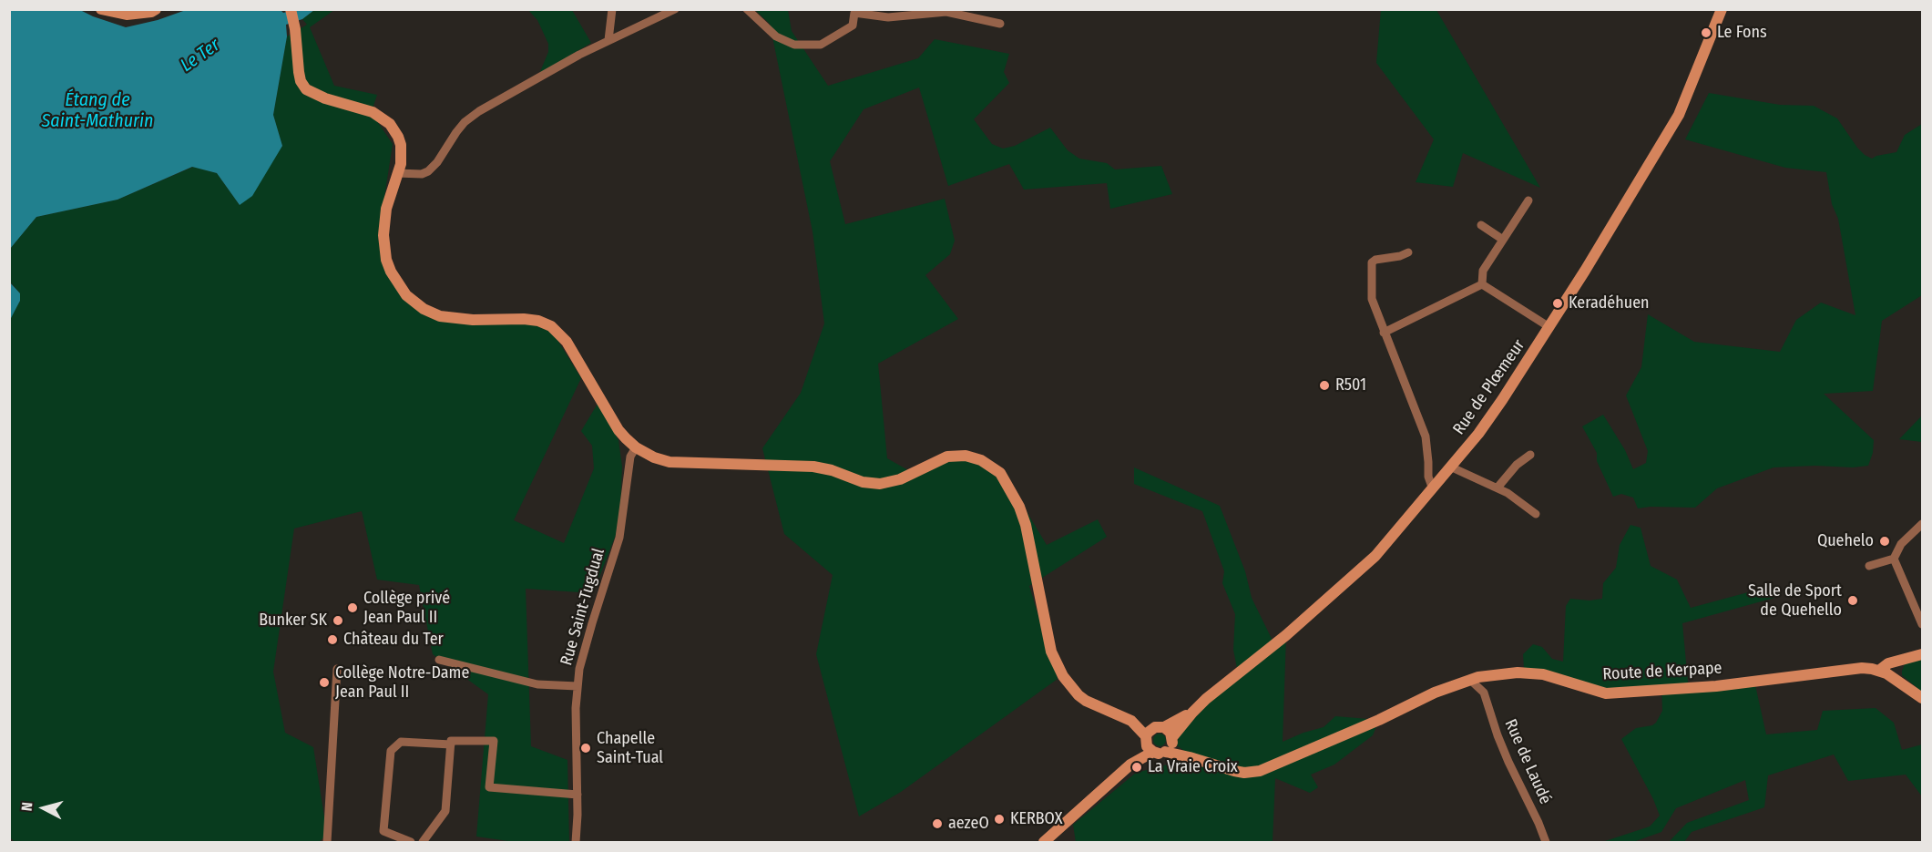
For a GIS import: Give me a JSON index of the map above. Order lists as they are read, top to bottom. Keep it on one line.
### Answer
{"streets":{"main road":["Rue de Plœmeur","Route de Kerpape"],"street":["Rue Saint-Tugdual","Rue de Laudé"]},"crossings":[["Rue de Plœmeur","Route de Kerpape"],["Route de Kerpape","Rue de Laudé"]],"water":["Le Ter","Étang de Saint-Mathurin"],"places":["Le Fons","Keradéhuen","R501","Quehelo","Salle de Sport de Quehello","Collège privé Jean Paul II","Bunker SK","Château du Ter","Collège Notre-Dame Jean Paul II","Chapelle Saint-Tual","La Vraie Croix","KERBOX","aezeO"],"north":"left"}
